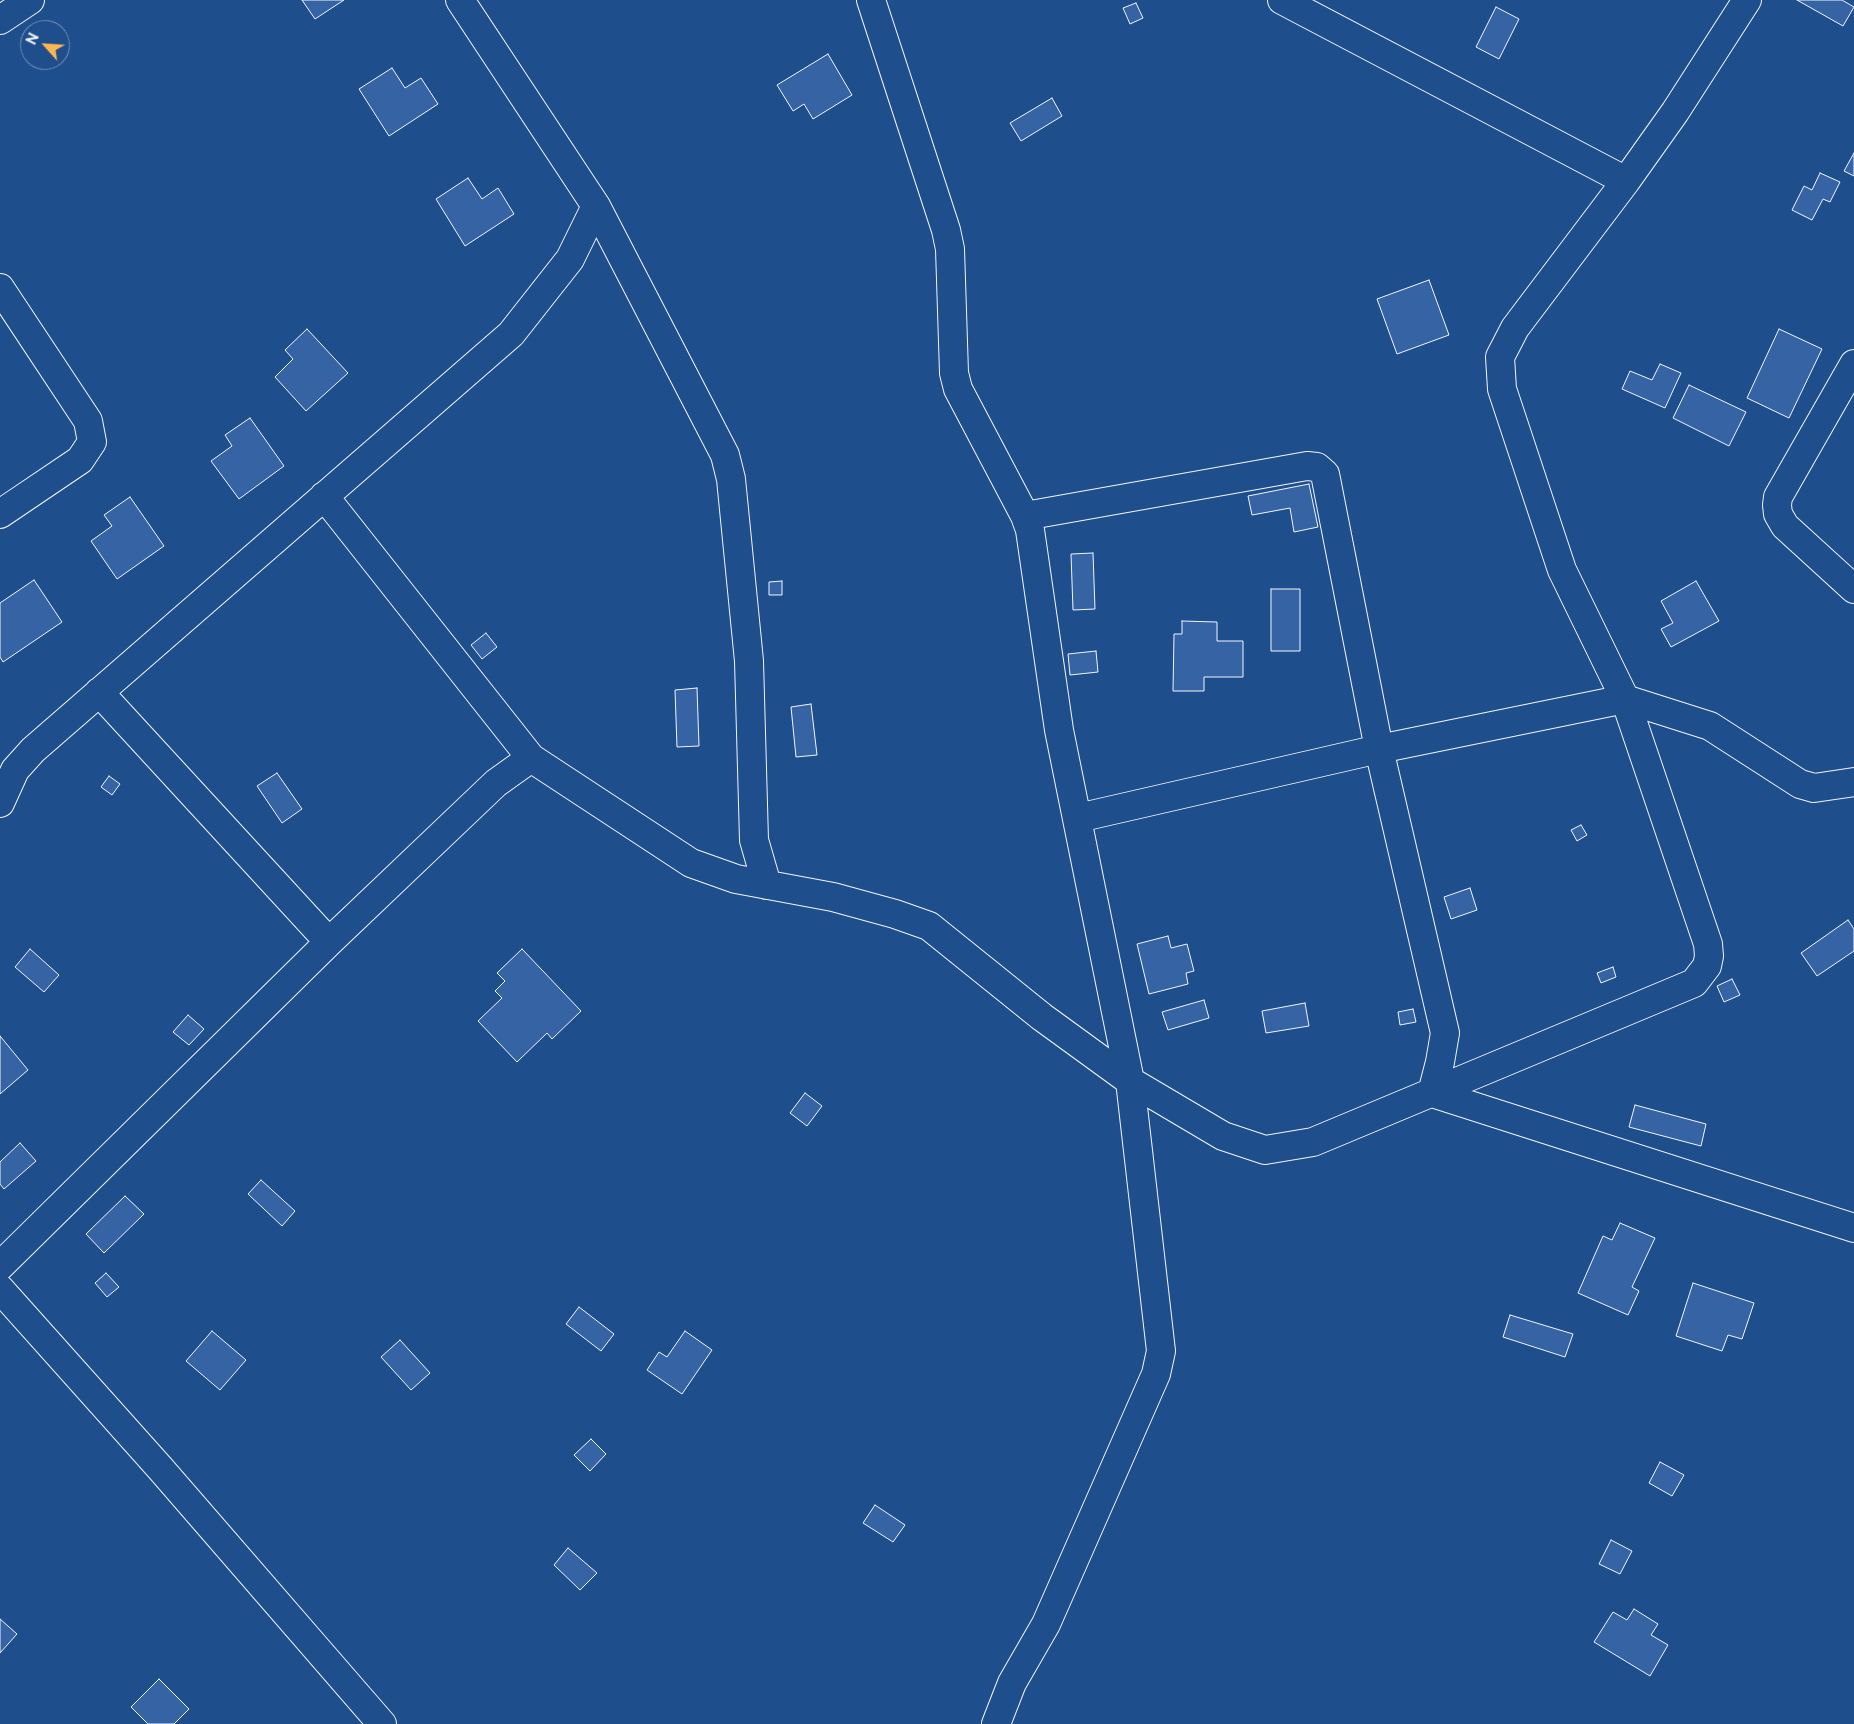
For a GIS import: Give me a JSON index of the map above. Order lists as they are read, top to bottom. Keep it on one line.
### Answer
{"north":"top left"}
